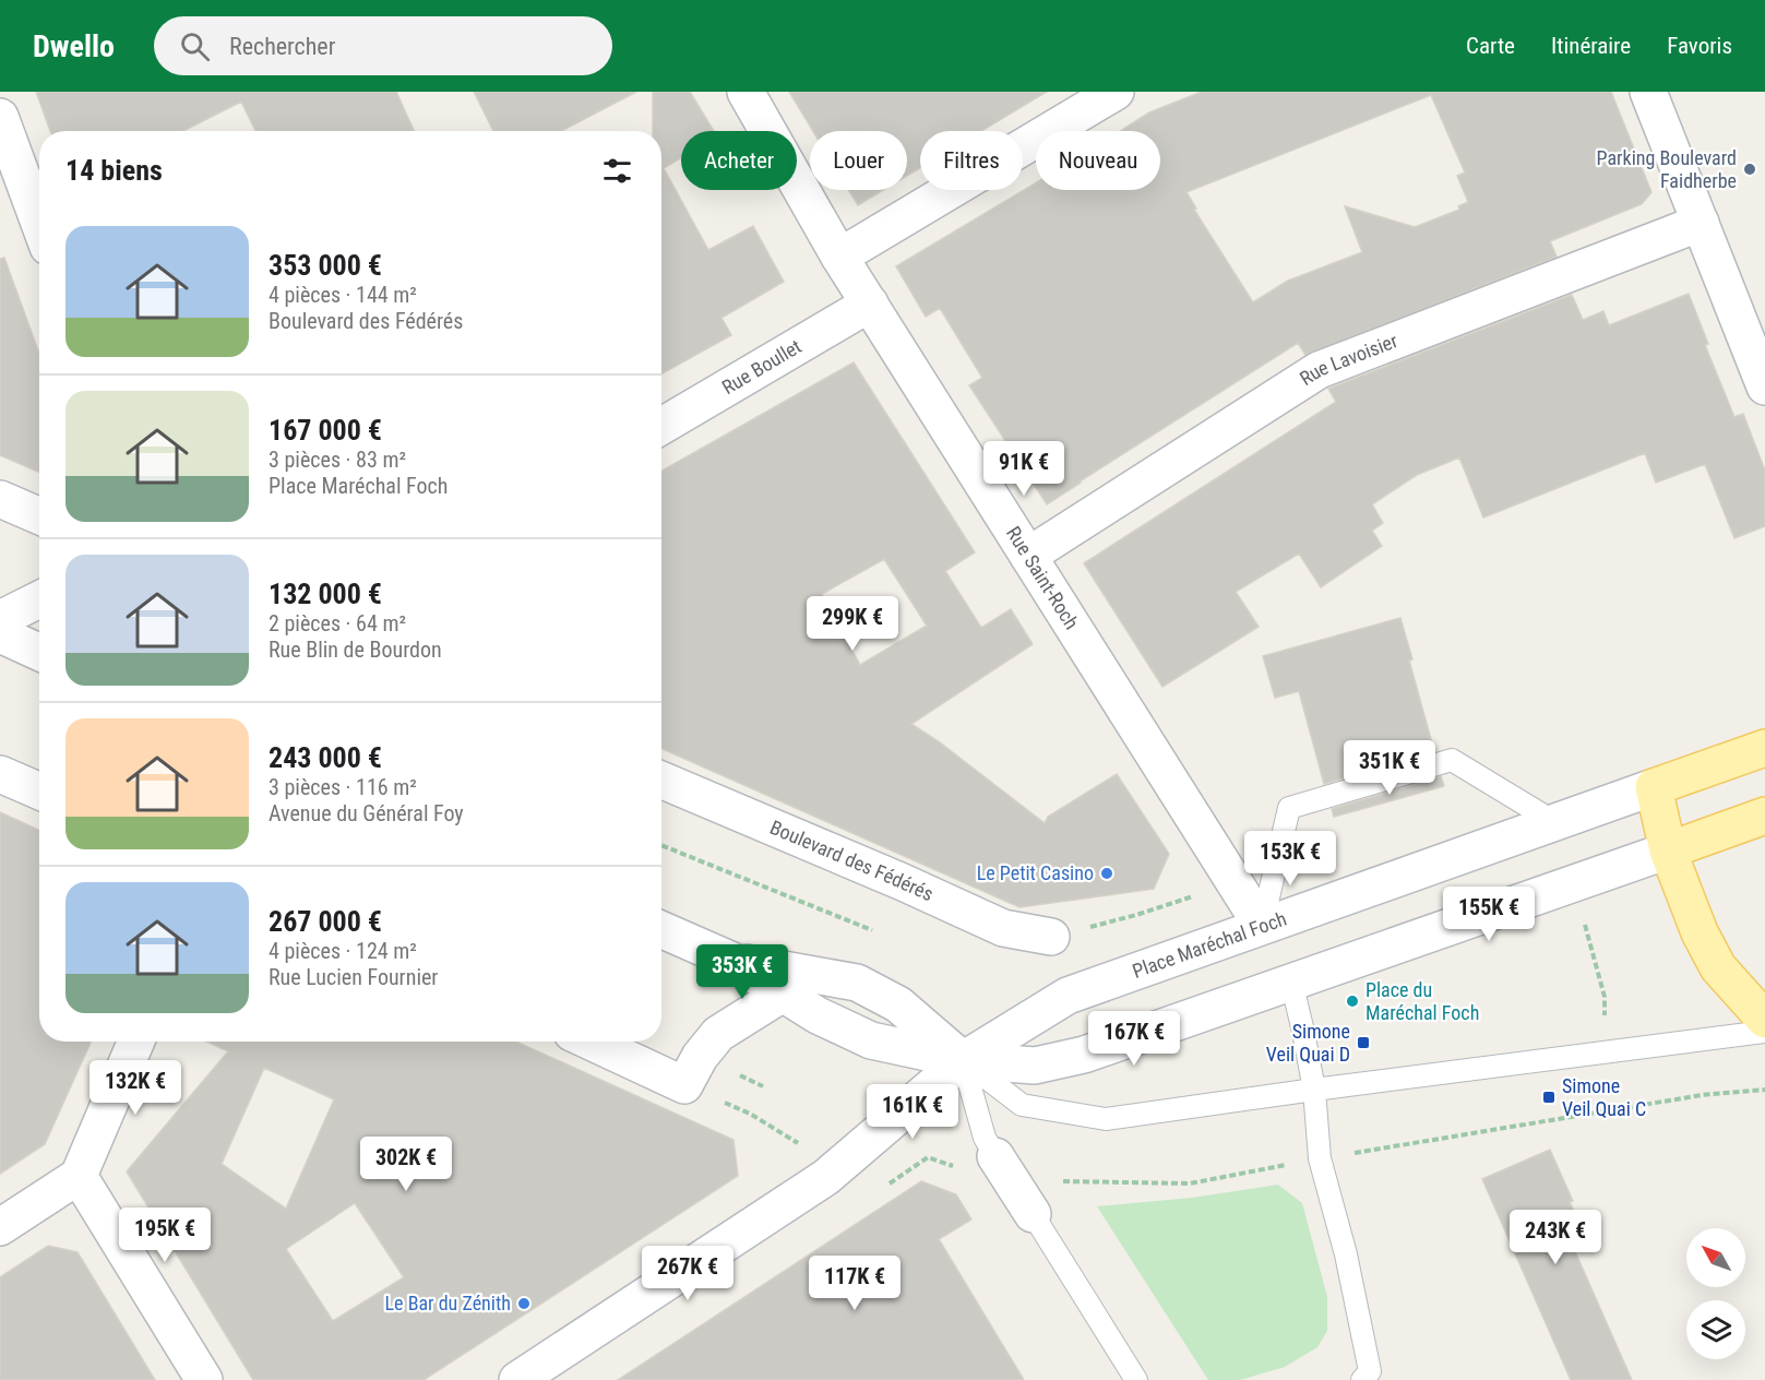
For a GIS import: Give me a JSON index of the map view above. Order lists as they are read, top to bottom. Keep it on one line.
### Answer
{"streets":{"main road":["Place Maréchal Foch"],"street":["Rue Lavoisier","Rue Boullet","Rue Saint-Roch","Boulevard des Fédérés"]},"crossings":[["Rue Lavoisier","Rue Saint-Roch"],["Rue Boullet","Rue Saint-Roch"],["Rue Saint-Roch","Place Maréchal Foch"]],"places":{"other":["Parking Boulevard Faidherbe","Le Petit Casino","Place du Maréchal Foch","Le Bar du Zénith"],"transit":["Simone Veil Quai D","Simone Veil Quai C"]},"north":"top left","page":{"header":"Dwello","search":"Rechercher","nav":["Carte","Itinéraire","Favoris"],"chip":["Acheter","Louer","Filtres","Nouveau"],"heading":"14 biens","list":[{"name":"353 000 €","note":"4 pièces · 144 m² · Boulevard des Fédérés"},{"name":"167 000 €","note":"3 pièces · 83 m² · Place Maréchal Foch"},{"name":"132 000 €","note":"2 pièces · 64 m² · Rue Blin de Bourdon"},{"name":"243 000 €","note":"3 pièces · 116 m² · Avenue du Général Foy"},{"name":"267 000 €","note":"4 pièces · 124 m² · Rue Lucien Fournier"}],"price":["91K €","299K €","351K €","153K €","155K €","353K €","167K €","132K €","161K €","302K €","195K €","243K €","267K €","117K €"]}}
